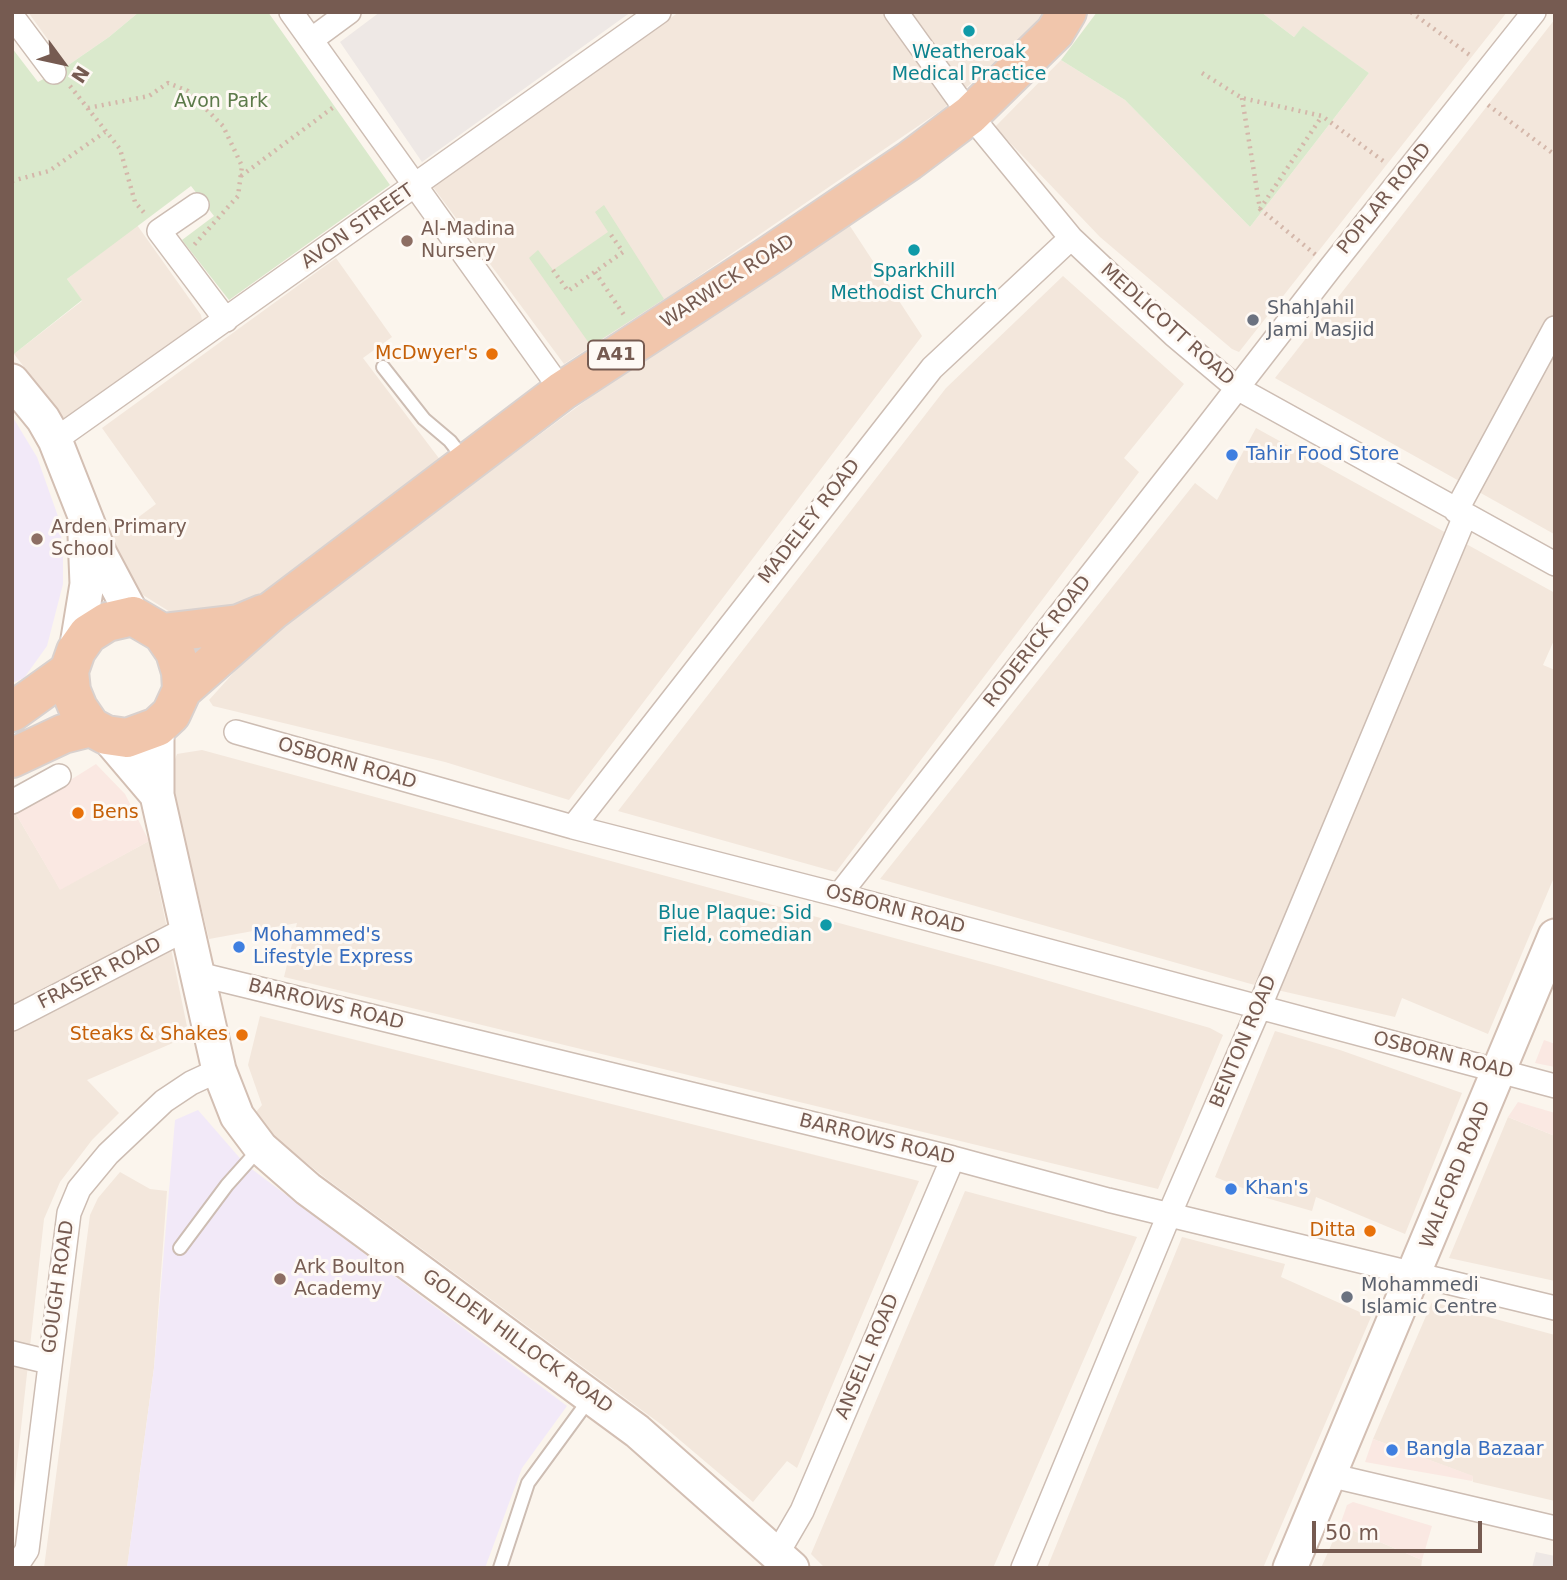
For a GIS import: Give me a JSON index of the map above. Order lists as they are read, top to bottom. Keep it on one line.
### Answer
{"streets":{"highway":["WARWICK ROAD","A41"],"main road":["WALFORD ROAD","GOLDEN HILLOCK ROAD"],"street":["POPLAR ROAD","AVON STREET","MEDLICOTT ROAD","MADELEY ROAD","RODERICK ROAD","OSBORN ROAD","FRASER ROAD","BARROWS ROAD","BENTON ROAD","GOUGH ROAD","ANSELL ROAD"]},"crossings":[["POPLAR ROAD","MEDLICOTT ROAD"],["POPLAR ROAD","RODERICK ROAD"],["WARWICK ROAD","MEDLICOTT ROAD"],["WARWICK ROAD","GOLDEN HILLOCK ROAD"],["MEDLICOTT ROAD","MADELEY ROAD"],["MEDLICOTT ROAD","RODERICK ROAD"],["MEDLICOTT ROAD","BENTON ROAD"],["MADELEY ROAD","OSBORN ROAD"],["RODERICK ROAD","OSBORN ROAD"],["OSBORN ROAD","BENTON ROAD"],["OSBORN ROAD","WALFORD ROAD"],["FRASER ROAD","GOLDEN HILLOCK ROAD"],["BARROWS ROAD","BENTON ROAD"],["BARROWS ROAD","WALFORD ROAD"],["BARROWS ROAD","GOLDEN HILLOCK ROAD"],["BARROWS ROAD","ANSELL ROAD"],["GOUGH ROAD","GOLDEN HILLOCK ROAD"],["GOLDEN HILLOCK ROAD","ANSELL ROAD"]],"parks":["Avon Park"],"places":["Weatheroak Medical Practice","Al-Madina Nursery","Sparkhill Methodist Church","ShahJahil Jami Masjid","McDwyer's","Tahir Food Store","Arden Primary School","Bens","Blue Plaque: Sid Field, comedian","Mohammed's Lifestyle Express","Steaks & Shakes","Khan's","Ditta","Ark Boulton Academy","Mohammedi Islamic Centre","Bangla Bazaar"],"scale_bar":"50 m","north":"bottom right"}
